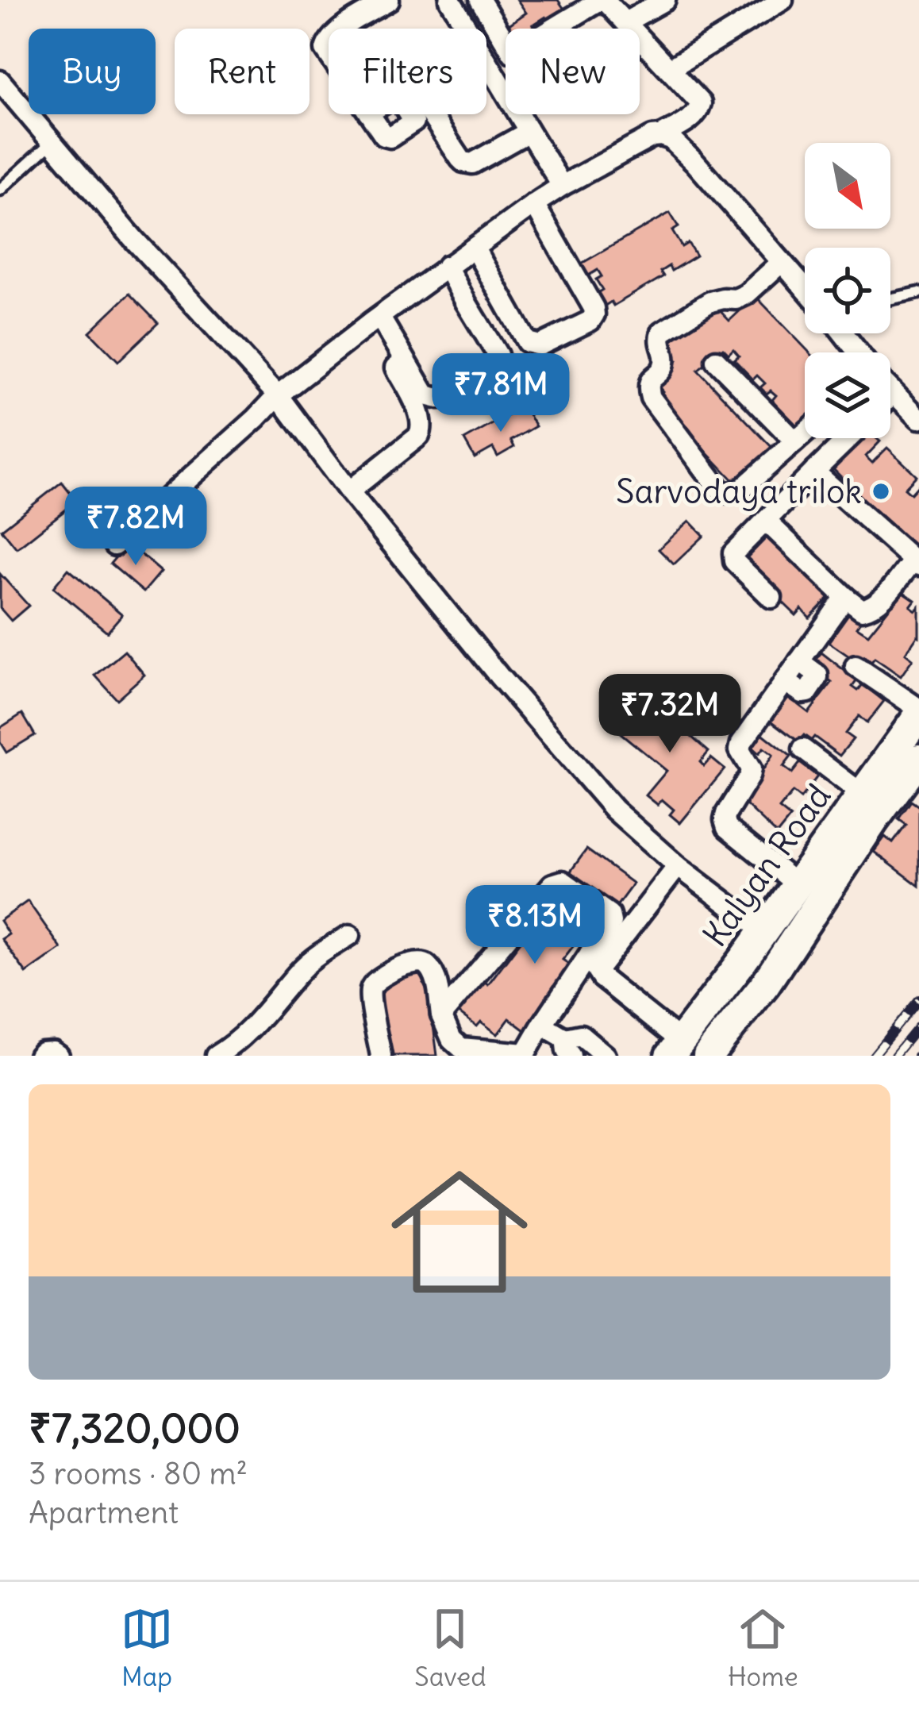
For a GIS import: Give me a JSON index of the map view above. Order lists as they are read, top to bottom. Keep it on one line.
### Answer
{"streets":{"main road":["Kalyan Road"]},"places":["Sarvodaya trilok"],"north":"bottom right","page":{"chip":["Buy","Rent","Filters","New"],"price":["₹7.81M","₹7.82M","₹7.32M","₹8.13M"],"list":[{"name":"₹7,320,000","note":"3 rooms · 80 m² · Apartment"}],"tabs":["Map","Saved","Home"]}}
